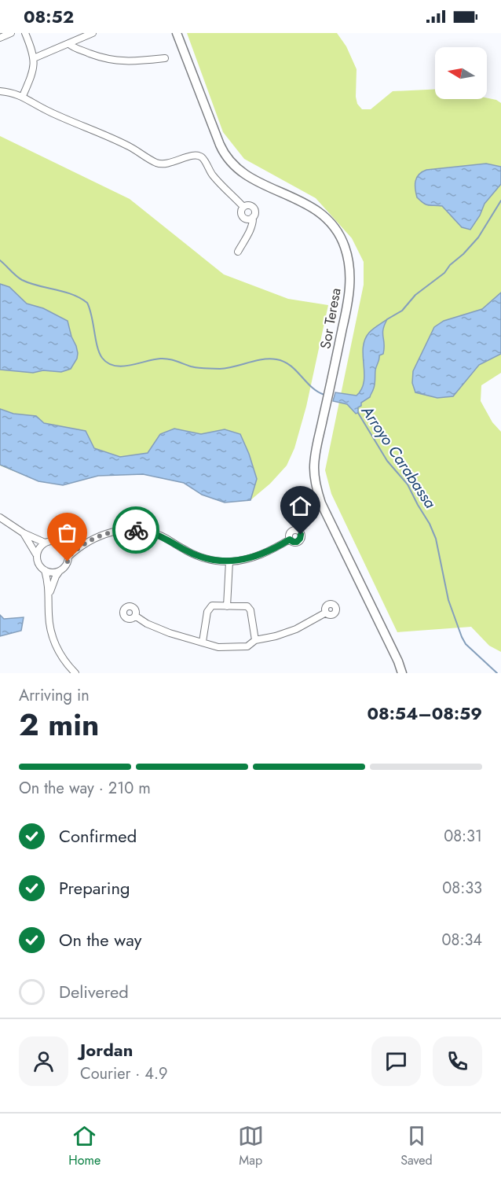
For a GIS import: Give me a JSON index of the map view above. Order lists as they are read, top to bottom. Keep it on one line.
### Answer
{"streets":{"street":["Sor Teresa"]},"water":["Arroyo Carabassa"],"north":"left","page":{"status":"08:52","heading":["2 min","Arriving in","08:54–08:59"],"panel":["Jordan","Courier · 4.9"],"bar":"On the way · 210 m","list":[["Confirmed","08:31"],["Preparing","08:33"],["On the way","08:34"],"Delivered"],"tabs":["Home","Map","Saved"]}}
